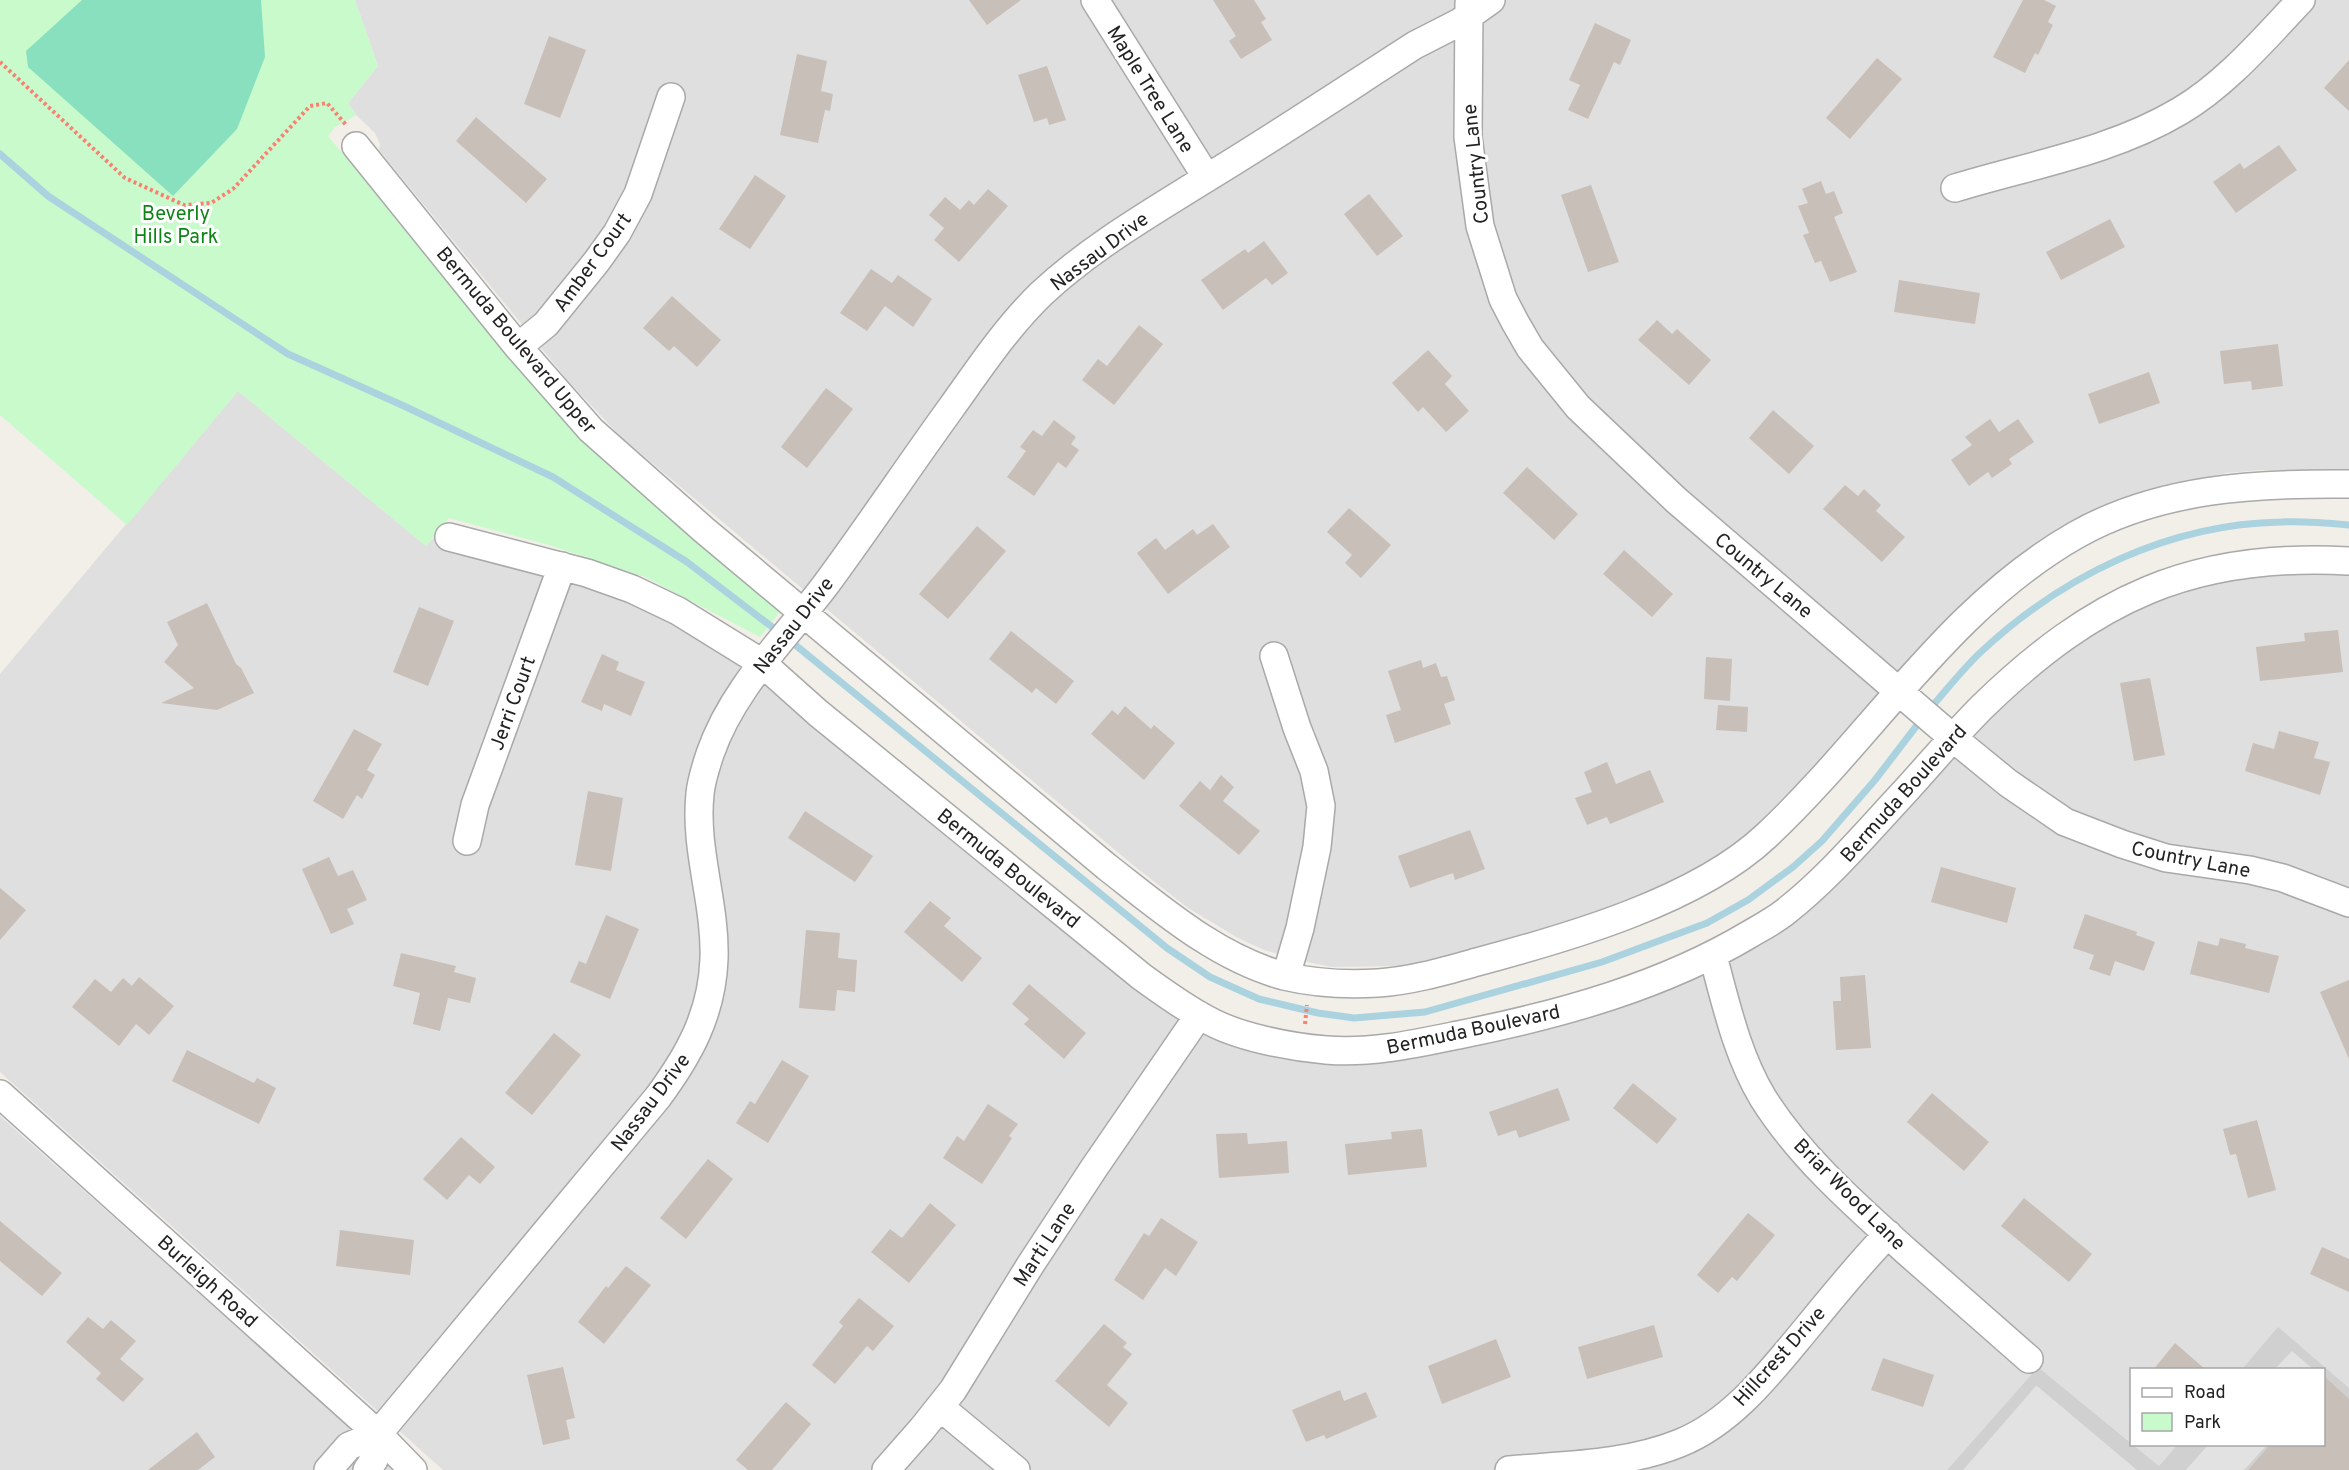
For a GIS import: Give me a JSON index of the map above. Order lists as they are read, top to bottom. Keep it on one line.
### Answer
{"streets":{"street":["Maple Tree Lane","Country Lane","Nassau Drive","Amber Court","Bermuda Boulevard Upper","Jerri Court","Bermuda Boulevard","Briar Wood Lane","Marti Lane","Burleigh Road","Hillcrest Drive"]},"crossings":[["Maple Tree Lane","Nassau Drive"],["Country Lane","Nassau Drive"],["Country Lane","Bermuda Boulevard"],["Nassau Drive","Bermuda Boulevard Upper"],["Nassau Drive","Bermuda Boulevard"],["Nassau Drive","Burleigh Road"],["Amber Court","Bermuda Boulevard Upper"],["Jerri Court","Bermuda Boulevard"],["Bermuda Boulevard","Briar Wood Lane"],["Bermuda Boulevard","Marti Lane"],["Briar Wood Lane","Hillcrest Drive"]],"parks":["Beverly Hills Park"],"legend":["Road","Park"]}
